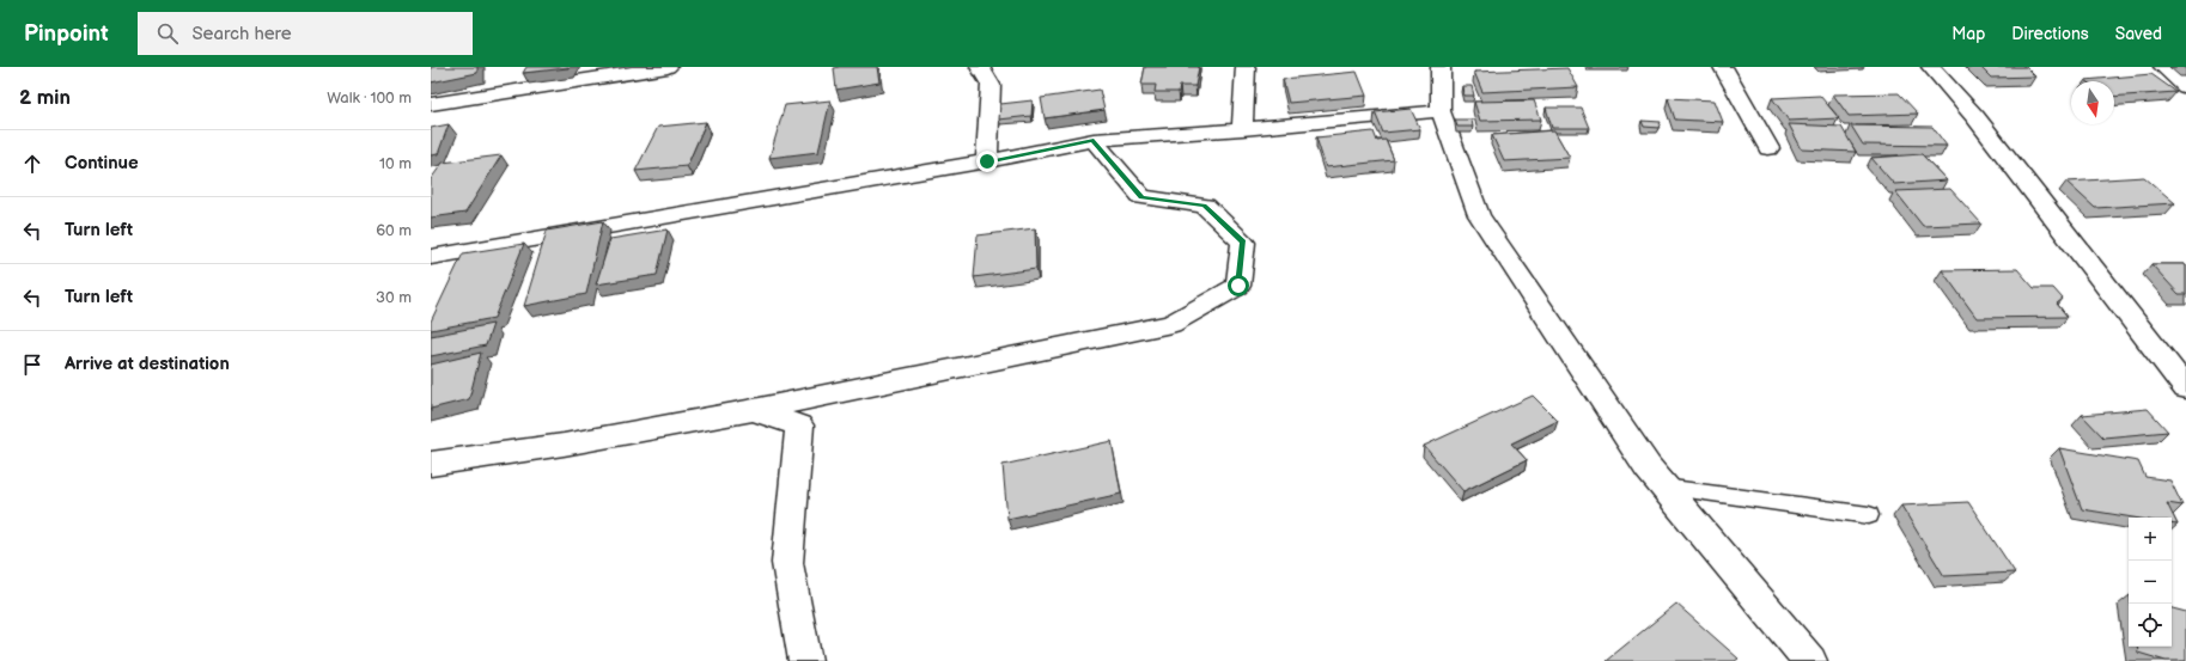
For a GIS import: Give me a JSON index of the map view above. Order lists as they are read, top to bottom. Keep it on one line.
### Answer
{"north":"bottom","page":{"header":"Pinpoint","search":"Search here","nav":["Map","Directions","Saved"],"heading":["2 min","Walk · 100 m"],"list":[["Continue","10 m"],["Turn left","60 m"],["Turn left","30 m"],"Arrive at destination"],"map_buttons":["+","−"]}}
